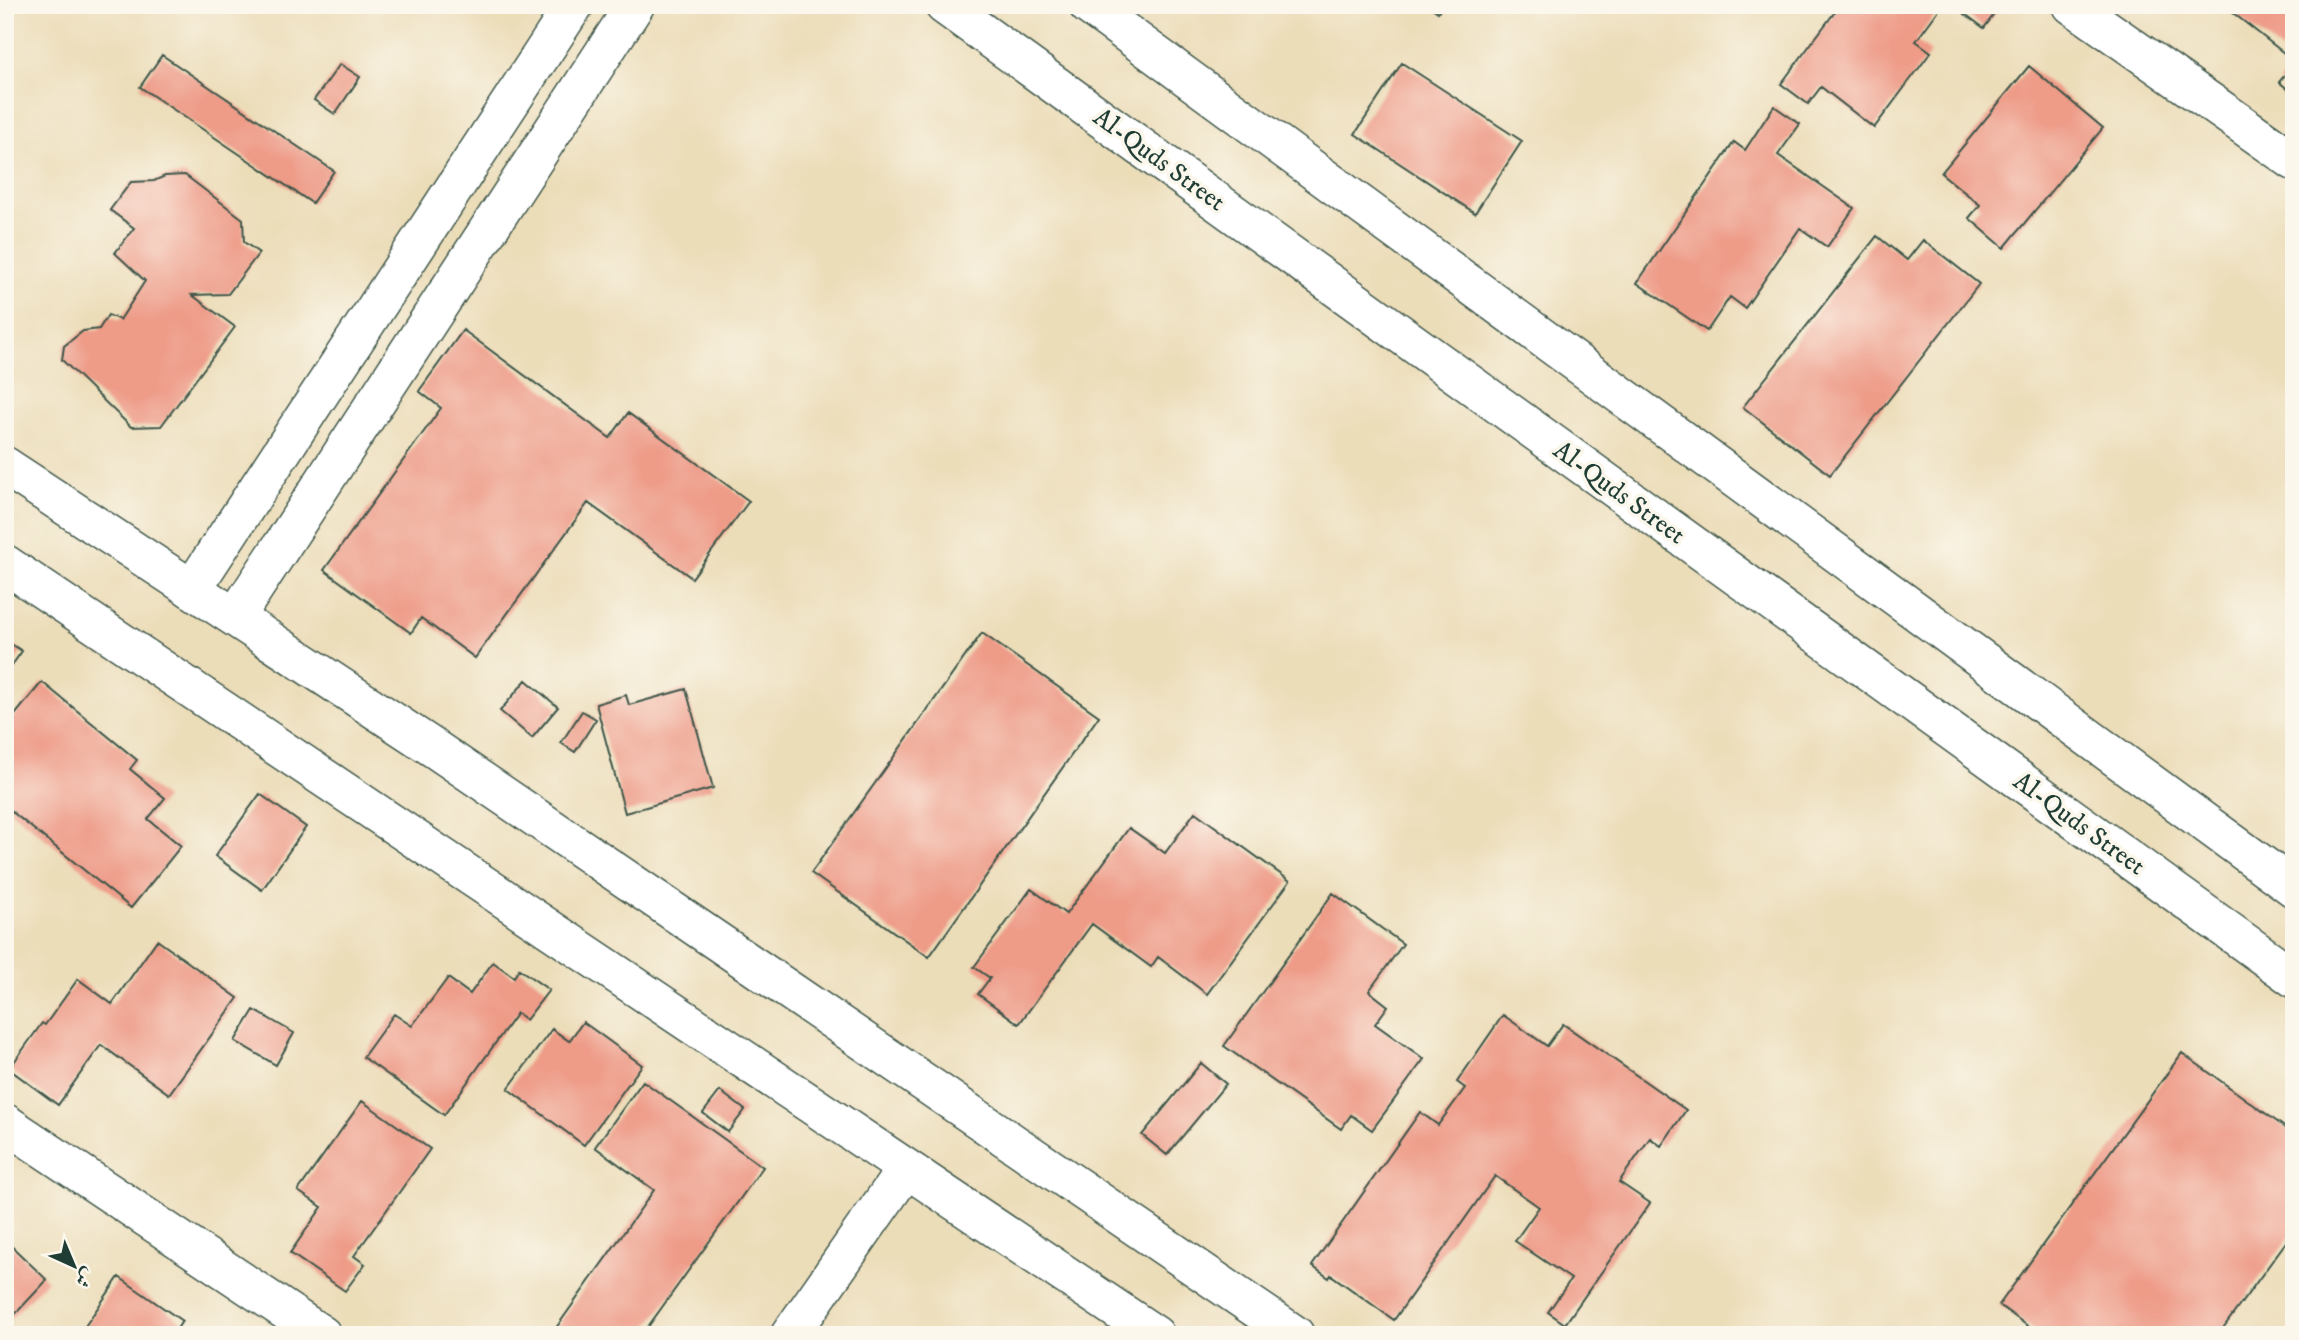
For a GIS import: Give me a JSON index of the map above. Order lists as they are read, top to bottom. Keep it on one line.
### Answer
{"streets":{"street":["Al-Quds Street"]},"north":"bottom right"}
